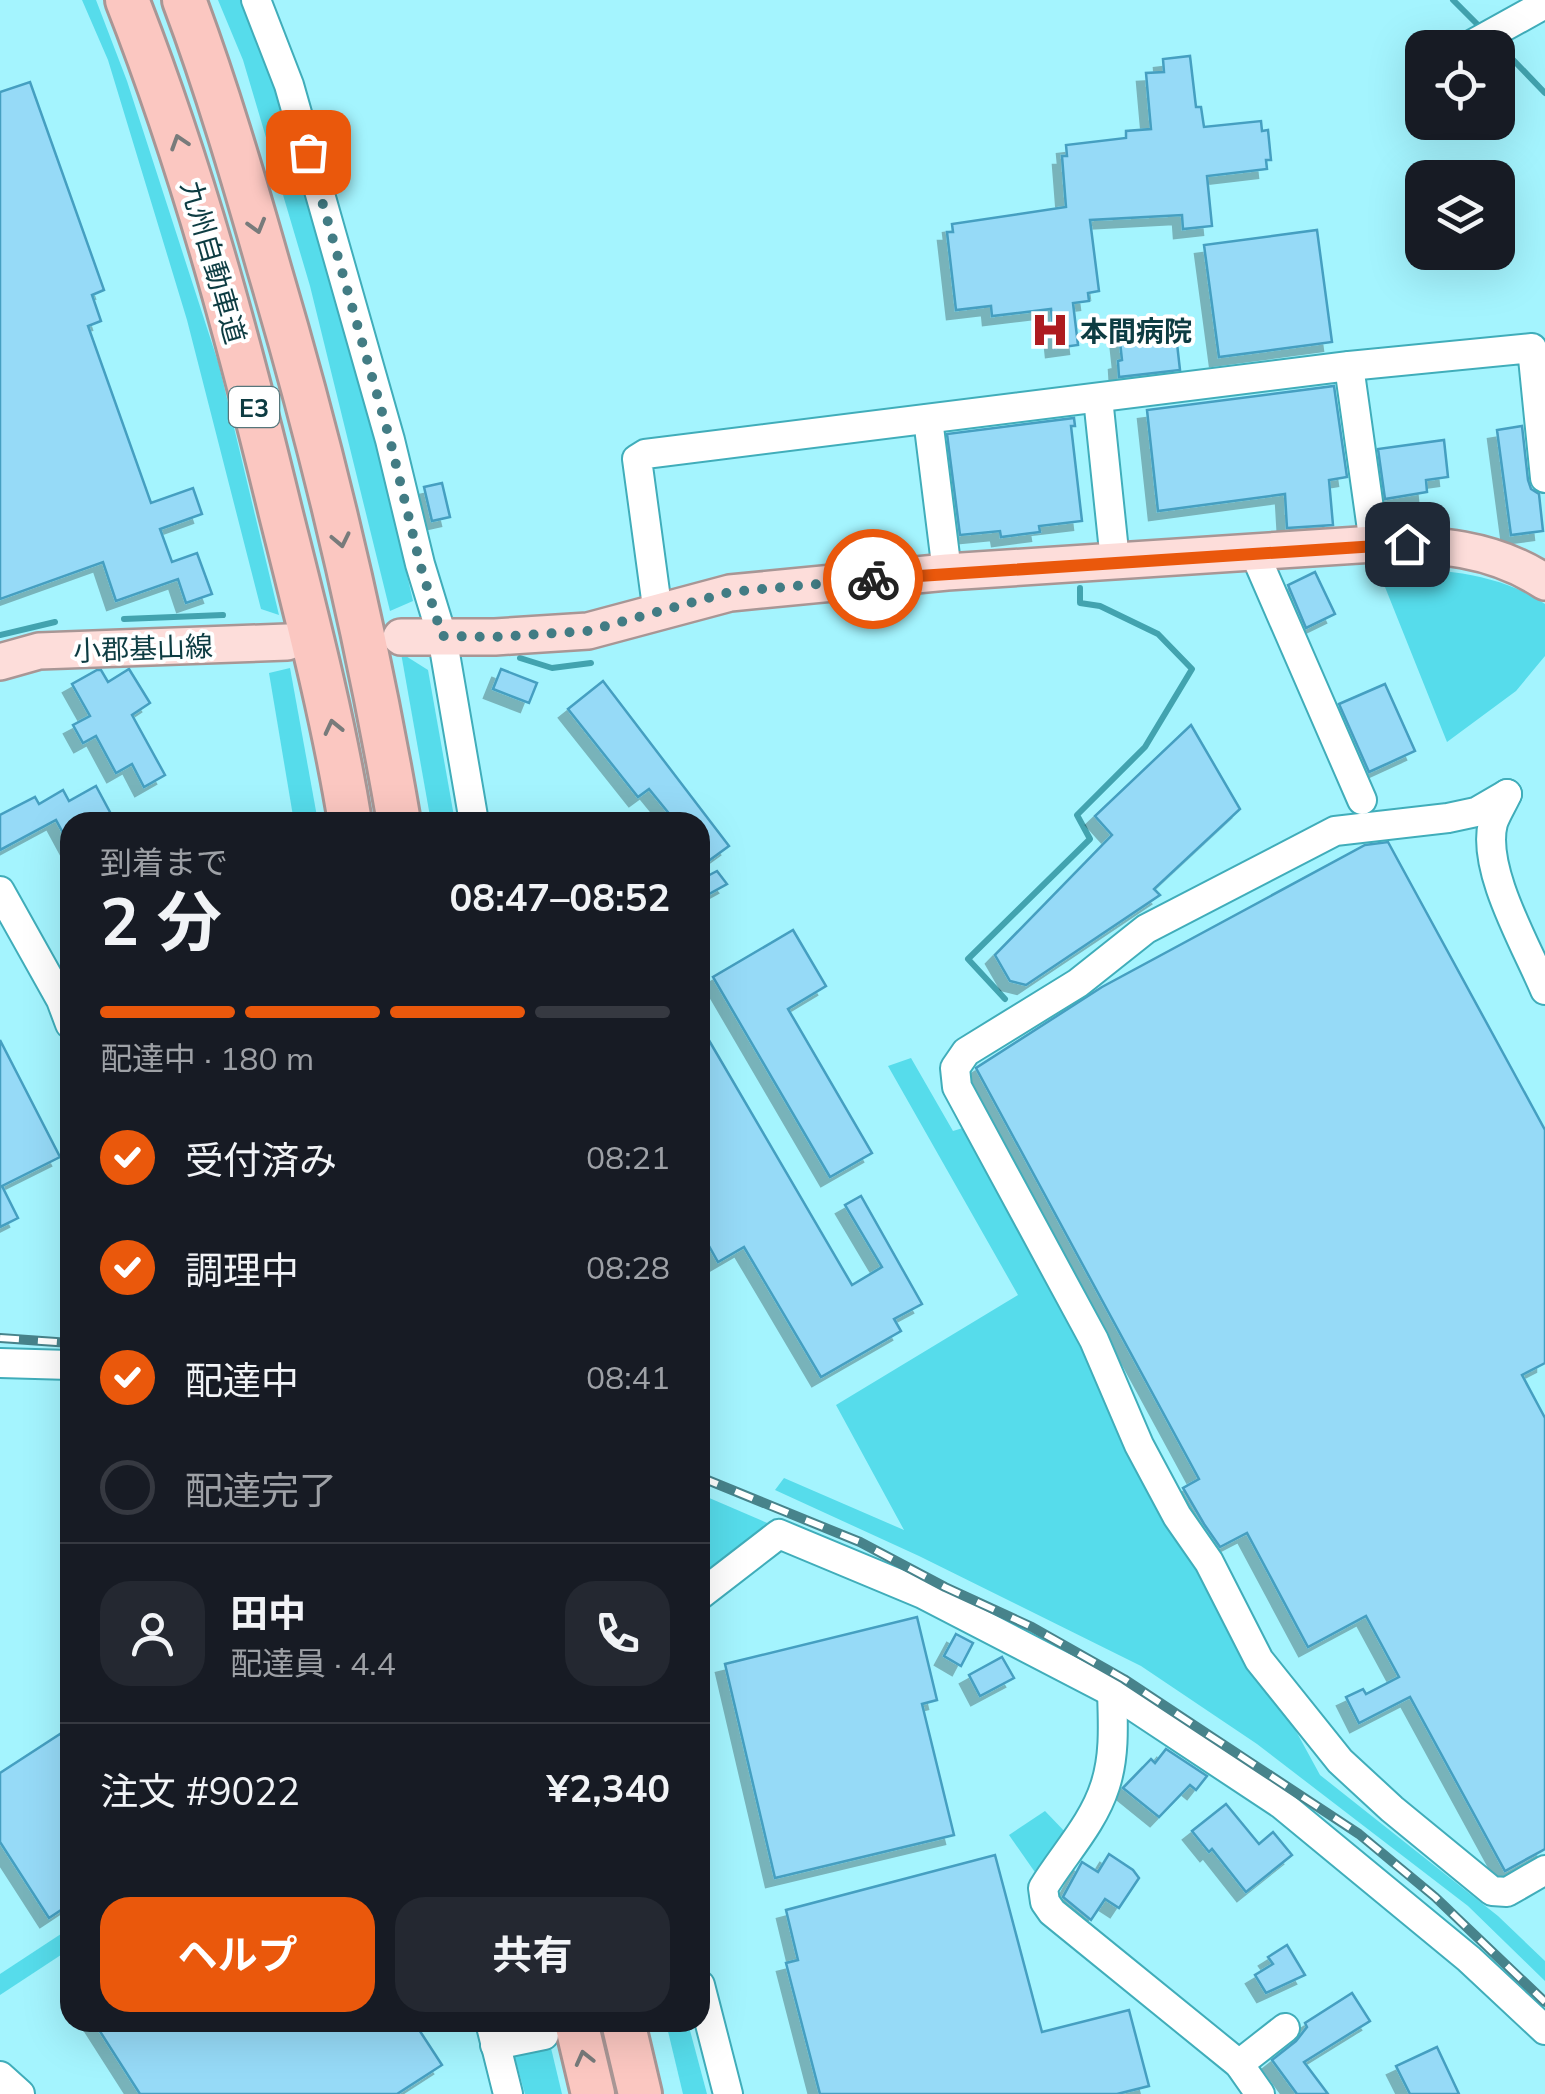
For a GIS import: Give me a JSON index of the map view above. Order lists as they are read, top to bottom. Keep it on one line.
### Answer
{"streets":{"highway":["九州自動車道","E3"],"main road":["小郡基山線"]},"places":{"hospital":["本間病院"]},"page":{"heading":["2 分","到着まで","08:47–08:52"],"panel":["田中","配達員 · 4.4","注文 #9022","¥2,340"],"bar":"配達中 · 180 m","list":[["受付済み","08:21"],["調理中","08:28"],["配達中","08:41"],"配達完了"],"buttons":["ヘルプ","共有"]}}
